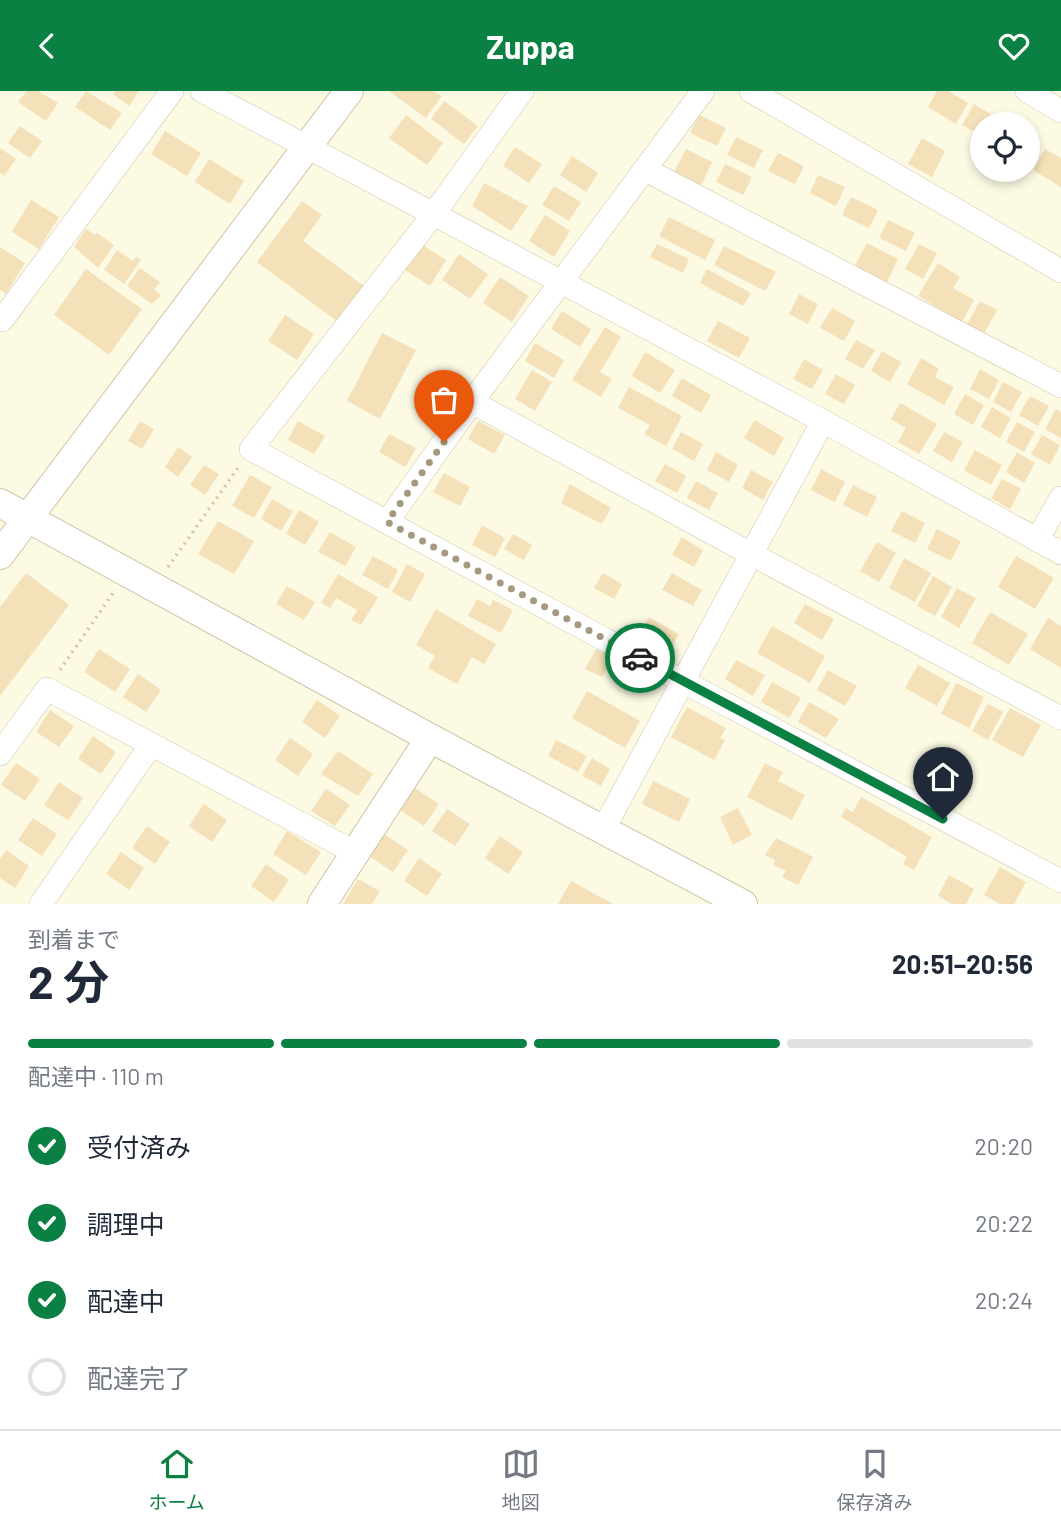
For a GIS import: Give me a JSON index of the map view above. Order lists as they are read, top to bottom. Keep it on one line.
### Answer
{"page":{"header":"Zuppa","heading":["2 分","到着まで","20:51–20:56"],"bar":"配達中 · 110 m","list":[["受付済み","20:20"],["調理中","20:22"],["配達中","20:24"],"配達完了"],"tabs":["ホーム","地図","保存済み"]}}
